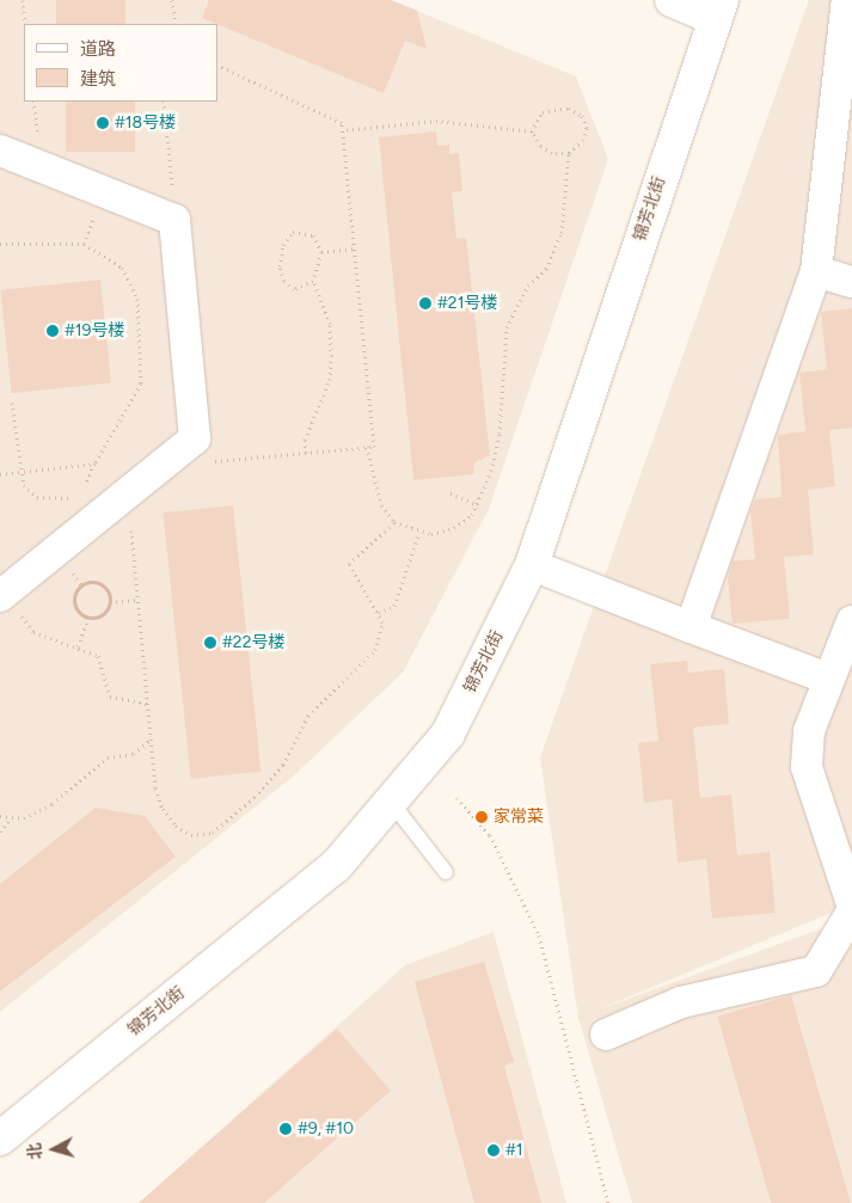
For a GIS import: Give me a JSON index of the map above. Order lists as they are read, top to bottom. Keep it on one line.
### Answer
{"streets":{"street":["锦芳北街"]},"places":["#18号楼","#21号楼","#19号楼","#22号楼","家常菜","#9, #10","#1"],"legend":["道路","建筑"],"north":"left"}
